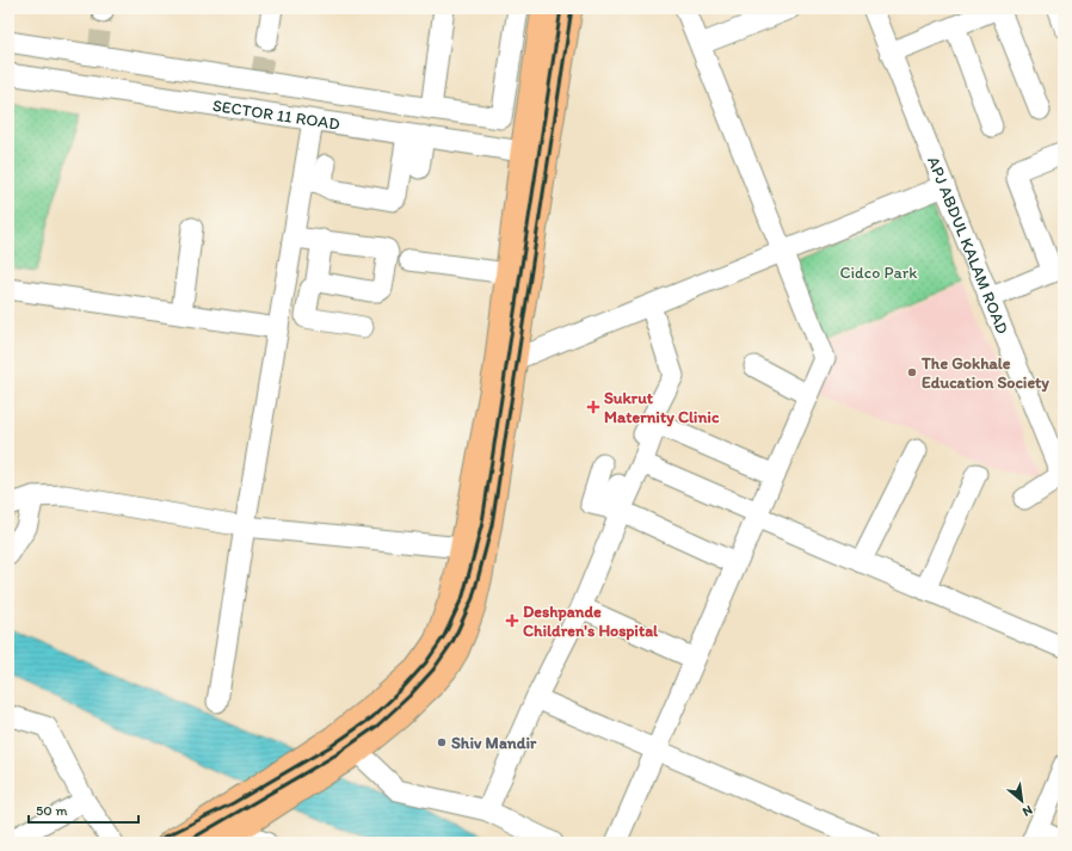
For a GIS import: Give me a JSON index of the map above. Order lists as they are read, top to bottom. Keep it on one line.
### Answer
{"streets":{"street":["SECTOR 11 ROAD","APJ ABDUL KALAM ROAD"]},"parks":["Cidco Park"],"places":{"other":["The Gokhale Education Society","Shiv Mandir"],"health":["Sukrut Maternity Clinic","Deshpande Children's Hospital"]},"scale_bar":"50 m","north":"bottom right"}
